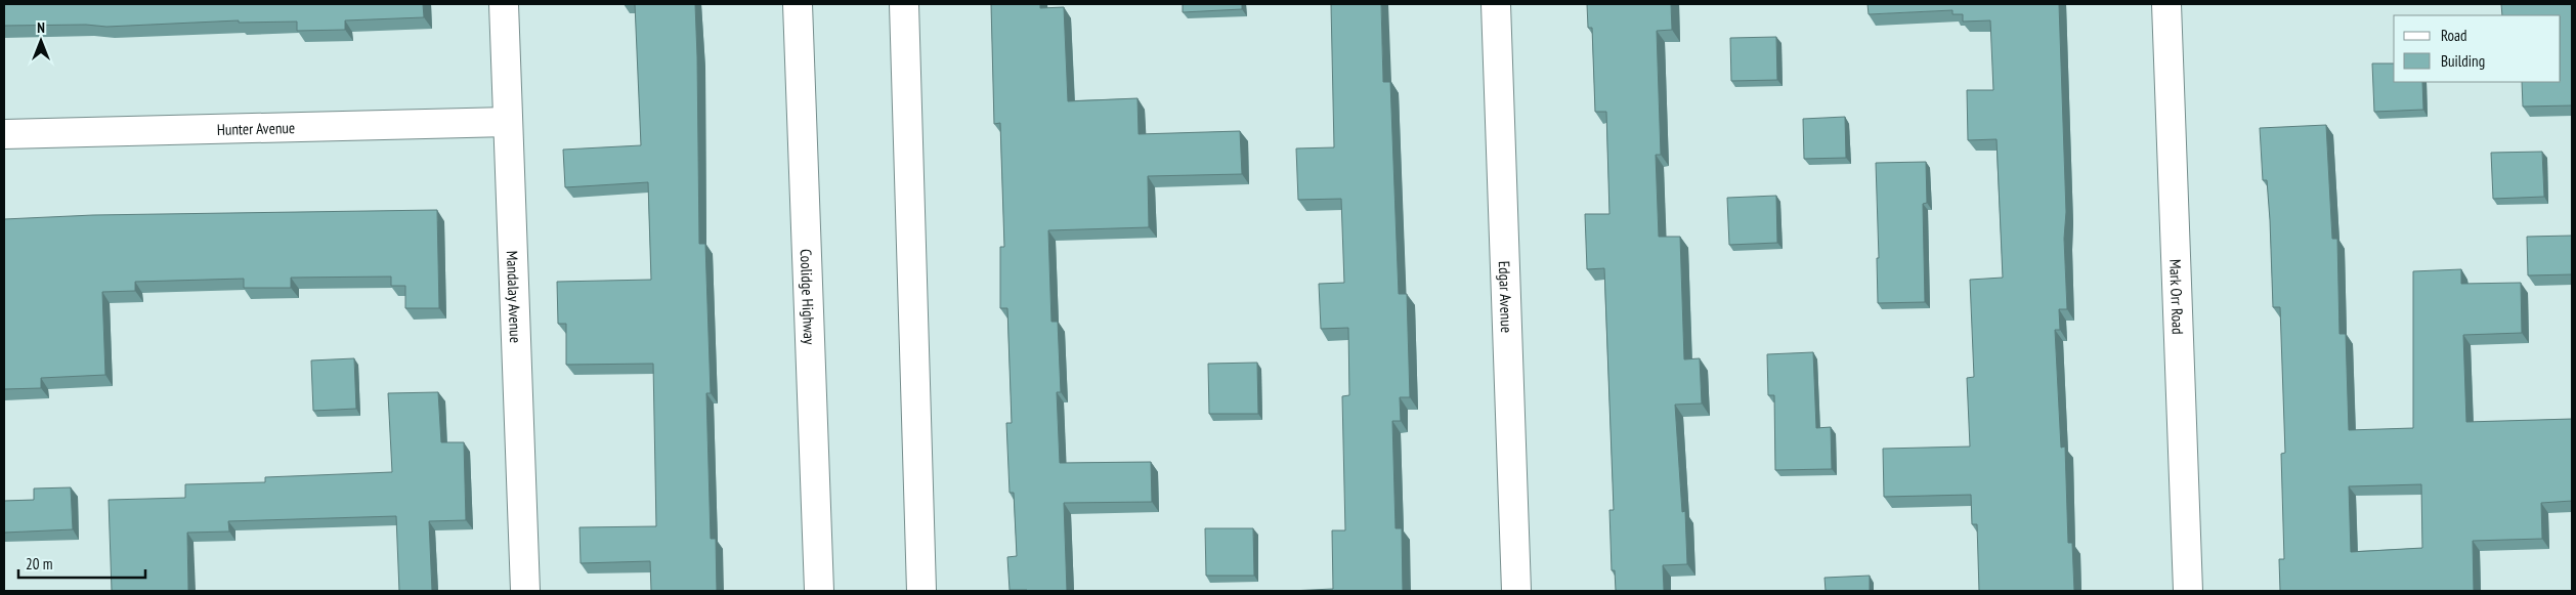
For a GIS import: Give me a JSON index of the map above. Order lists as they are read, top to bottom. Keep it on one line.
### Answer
{"streets":{"street":["Hunter Avenue","Mandalay Avenue","Coolidge Highway","Edgar Avenue","Mark Orr Road"]},"crossings":[["Hunter Avenue","Mandalay Avenue"]],"legend":["Road","Building"],"scale_bar":"20 m","north":"top"}
